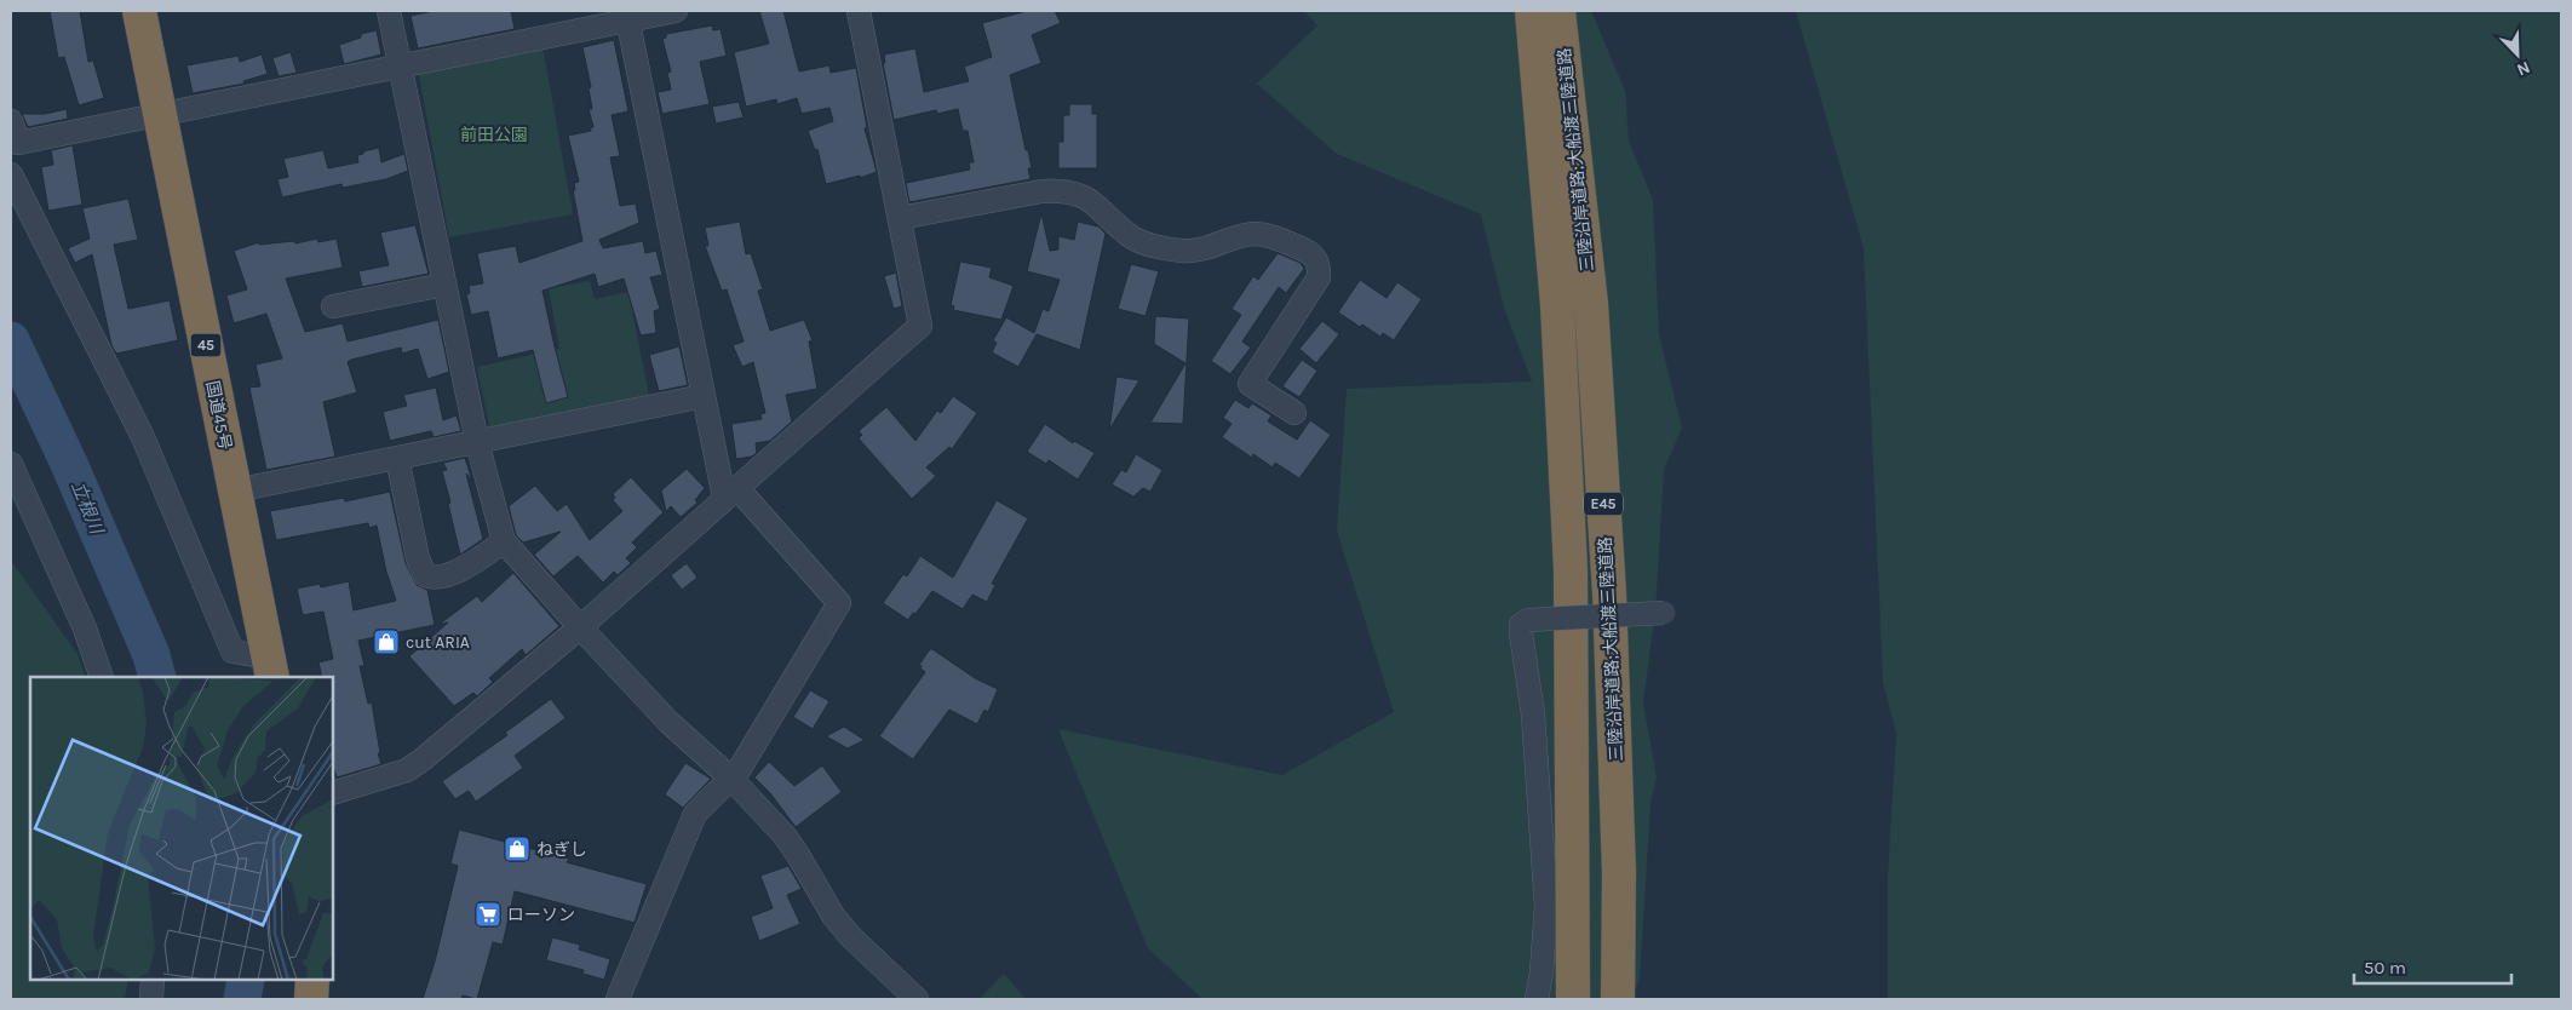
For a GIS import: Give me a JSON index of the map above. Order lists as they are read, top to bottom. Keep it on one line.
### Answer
{"streets":{"highway":["三陸沿岸道路;大船渡三陸道路","45","国道45号","E45"]},"water":["立根川"],"parks":["前田公園"],"places":{"shop":["cut ARIA","ねぎし"],"supermarket":["ローソン"]},"scale_bar":"50 m","north":"bottom right"}
